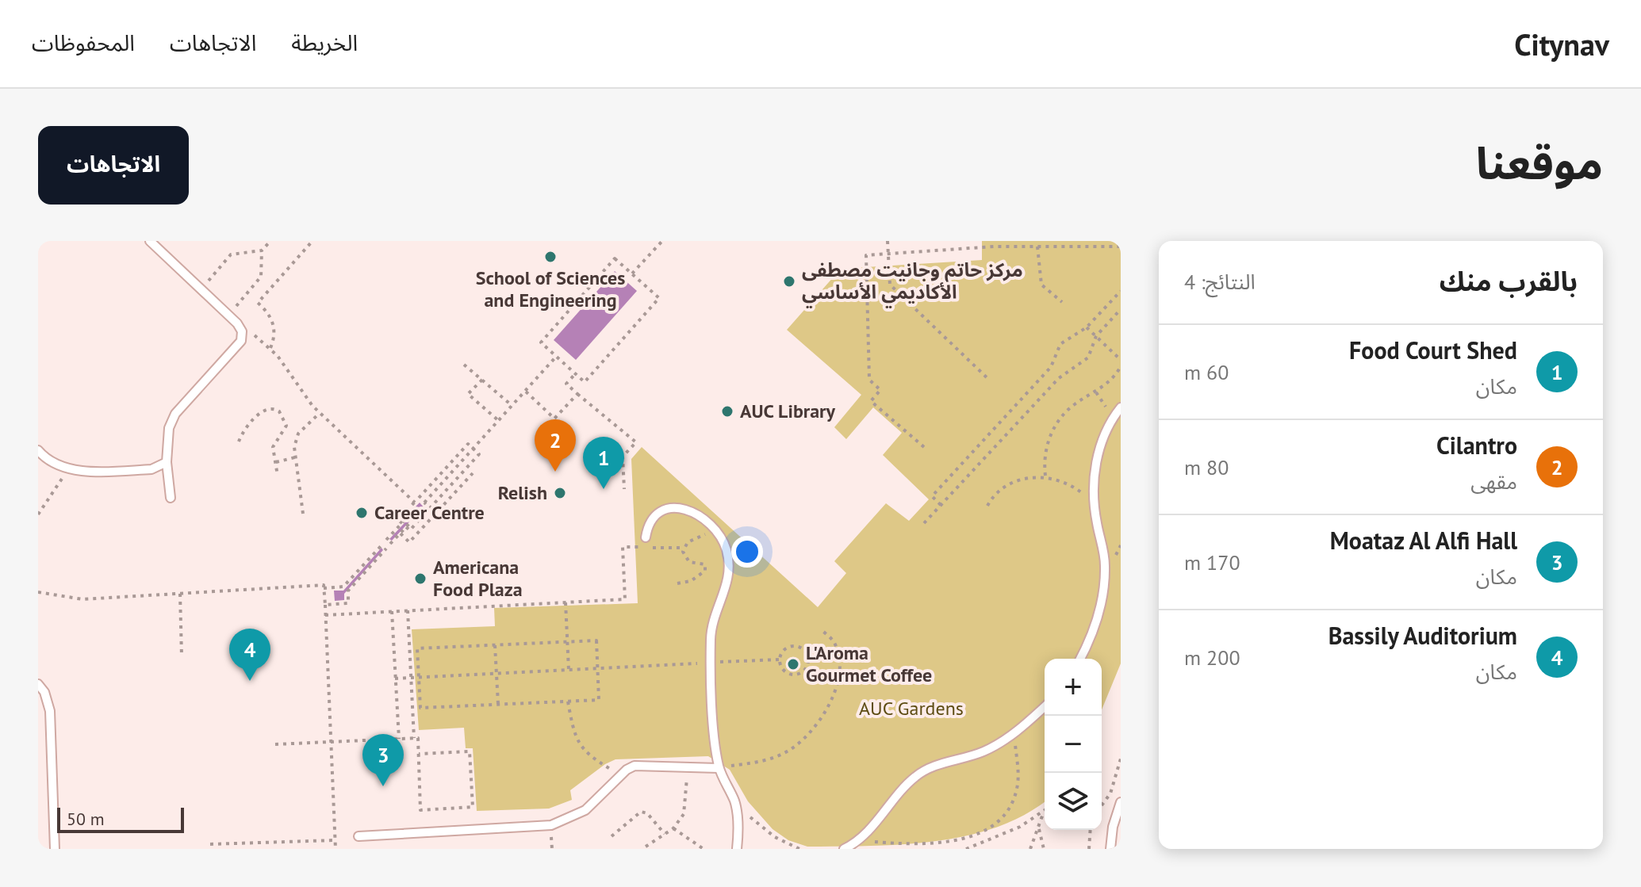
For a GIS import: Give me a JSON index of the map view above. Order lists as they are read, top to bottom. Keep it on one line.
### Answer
{"parks":["AUC Gardens"],"places":["School of Sciences and Engineering","مركز حاتم وجانيت مصطفى الأكاديمي الأساسي","AUC Library","Relish","Career Centre","Americana Food Plaza","L'Aroma Gourmet Coffee"],"scale_bar":"50 m","page":{"header":"Citynav","nav":["الخريطة","الاتجاهات","المحفوظات"],"title":"موقعنا","buttons":"الاتجاهات","heading":["بالقرب منك","النتائج: 4"],"list":[{"mark":"1","name":"Food Court Shed","note":"مكان","value":"60 m"},{"mark":"2","name":"Cilantro","note":"مقهى","value":"80 m"},{"mark":"3","name":"Moataz Al Alfi Hall","note":"مكان","value":"170 m"},{"mark":"4","name":"Bassily Auditorium","note":"مكان","value":"200 m"}],"pins":["2","1","4","3"],"map_buttons":["+","−"],"scale":"50 m"}}
